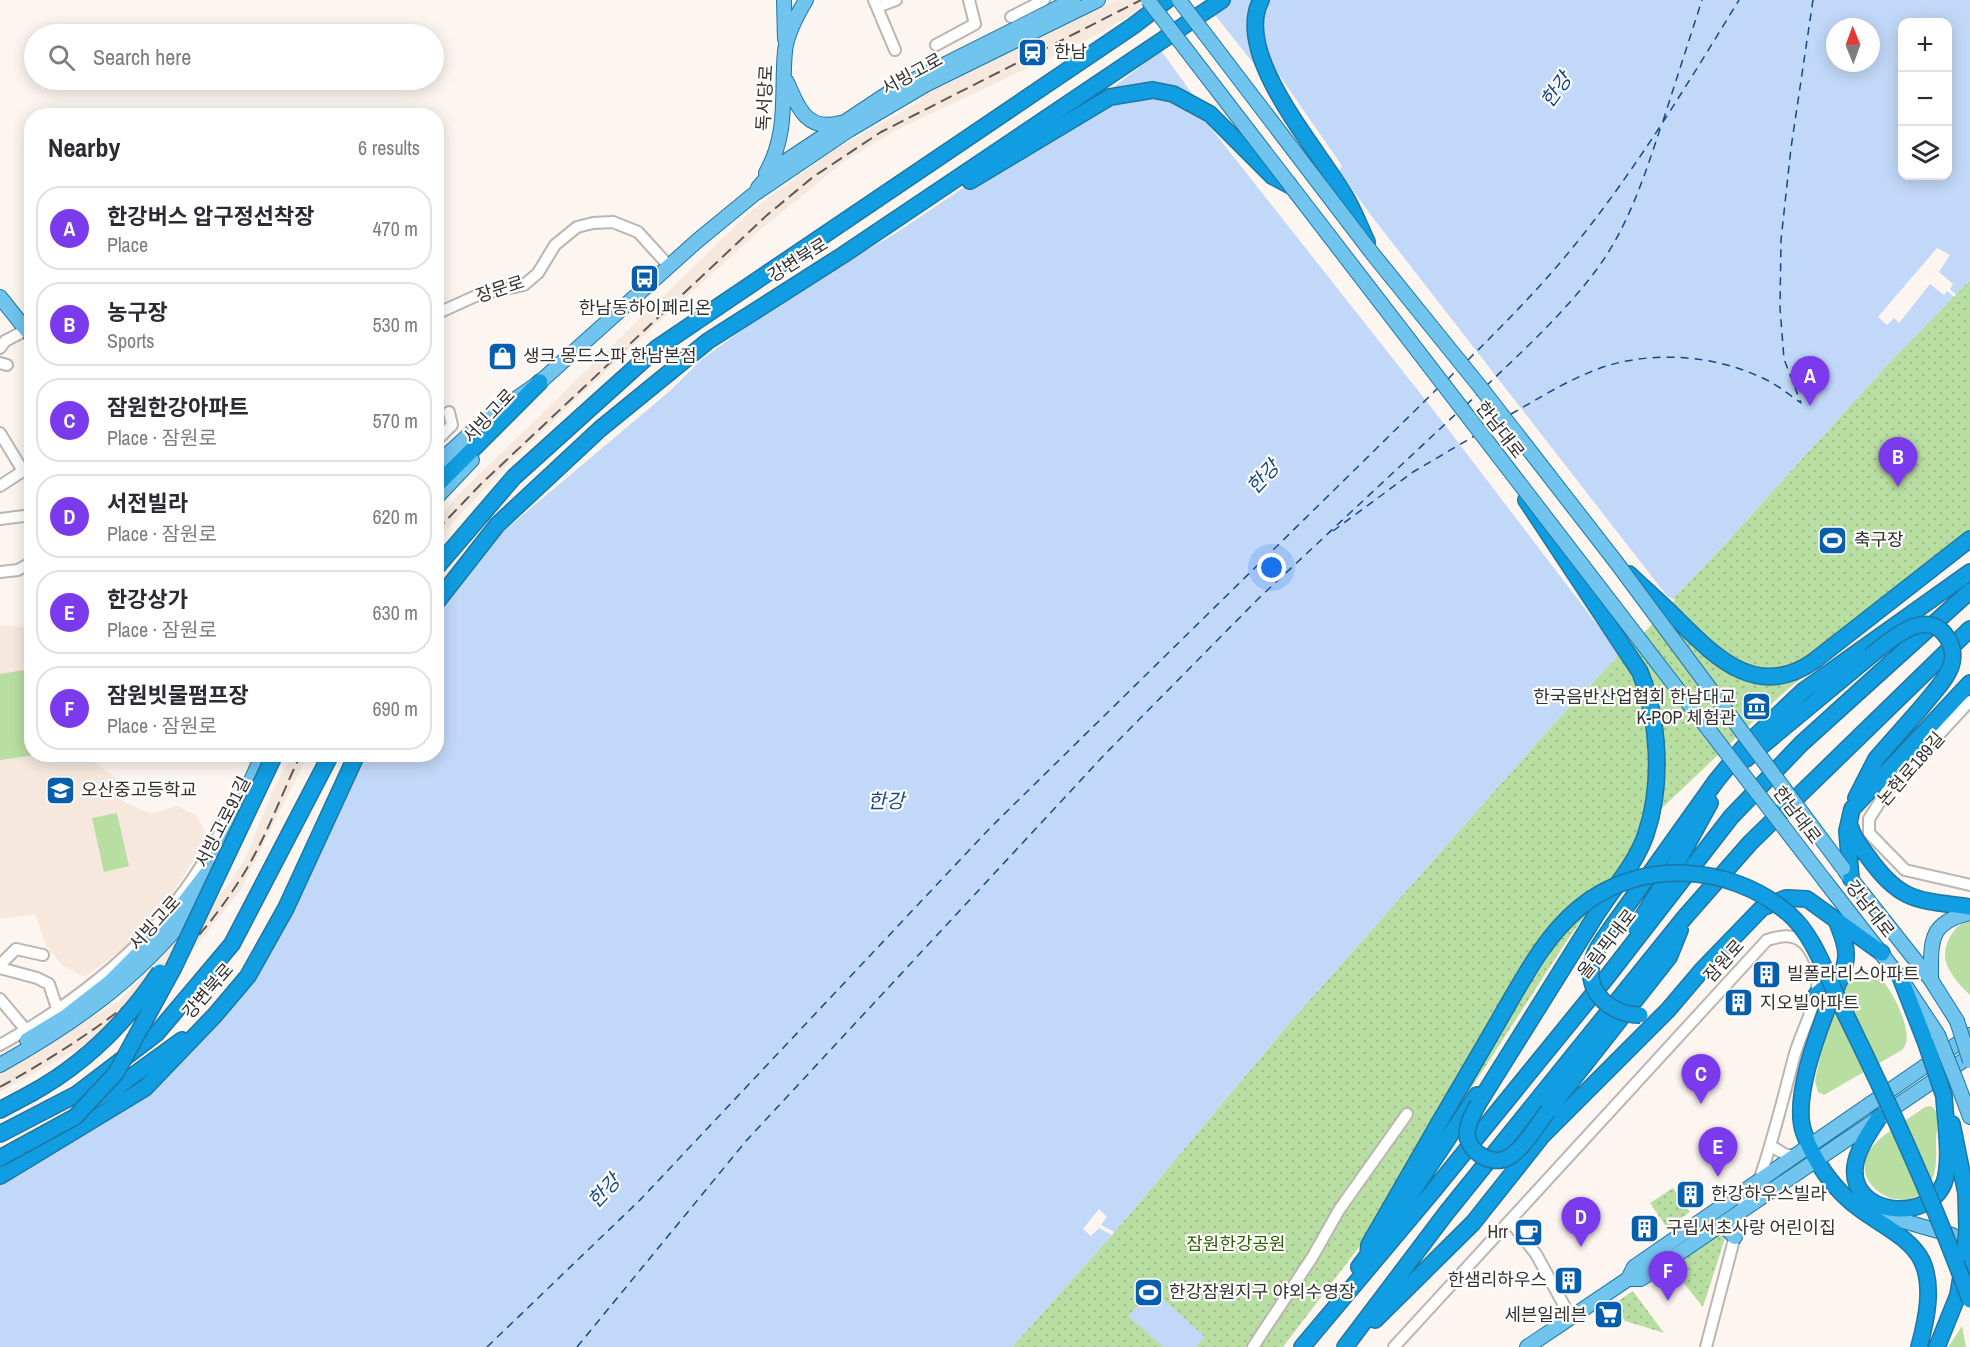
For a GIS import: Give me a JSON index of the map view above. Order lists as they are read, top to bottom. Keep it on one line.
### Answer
{"streets":{"highway":["강변북로","올림픽대로"],"main road":["서빙고로","독서당로","한남대로","강남대로"],"street":["장문로","논현로189길","서빙고로91길","잠원로"]},"crossings":[["서빙고로","독서당로"],["서빙고로","장문로"],["한남대로","강남대로"]],"water":["한강"],"parks":["잠원한강공원"],"places":{"station":["한남"],"bus stop":["한남동하이페리온"],"shop":["생크 몽드스파 한남본점"],"sports":["축구장","한강잠원지구 야외수영장"],"museum":["한국음반산업협회 한남대교 K-POP 체험관"],"school or university":["오산중고등학교"],"building":["빌폴라리스아파트","지오빌아파트","한강하우스빌라","구립서초사랑 어린이집","한샘리하우스"],"cafe":["Hrr"],"supermarket":["세븐일레븐"]},"north":"top","page":{"map_buttons":["+","−"],"search":"Search here","heading":["Nearby","6 results"],"list":[{"mark":"A","name":"한강버스 압구정선착장","note":"Place","value":"470 m"},{"mark":"B","name":"농구장","note":"Sports","value":"530 m"},{"mark":"C","name":"잠원한강아파트","note":"Place · 잠원로","value":"570 m"},{"mark":"D","name":"서전빌라","note":"Place · 잠원로","value":"620 m"},{"mark":"E","name":"한강상가","note":"Place · 잠원로","value":"630 m"},{"mark":"F","name":"잠원빗물펌프장","note":"Place · 잠원로","value":"690 m"}],"pins":["A","B","C","E","D","F"]}}
